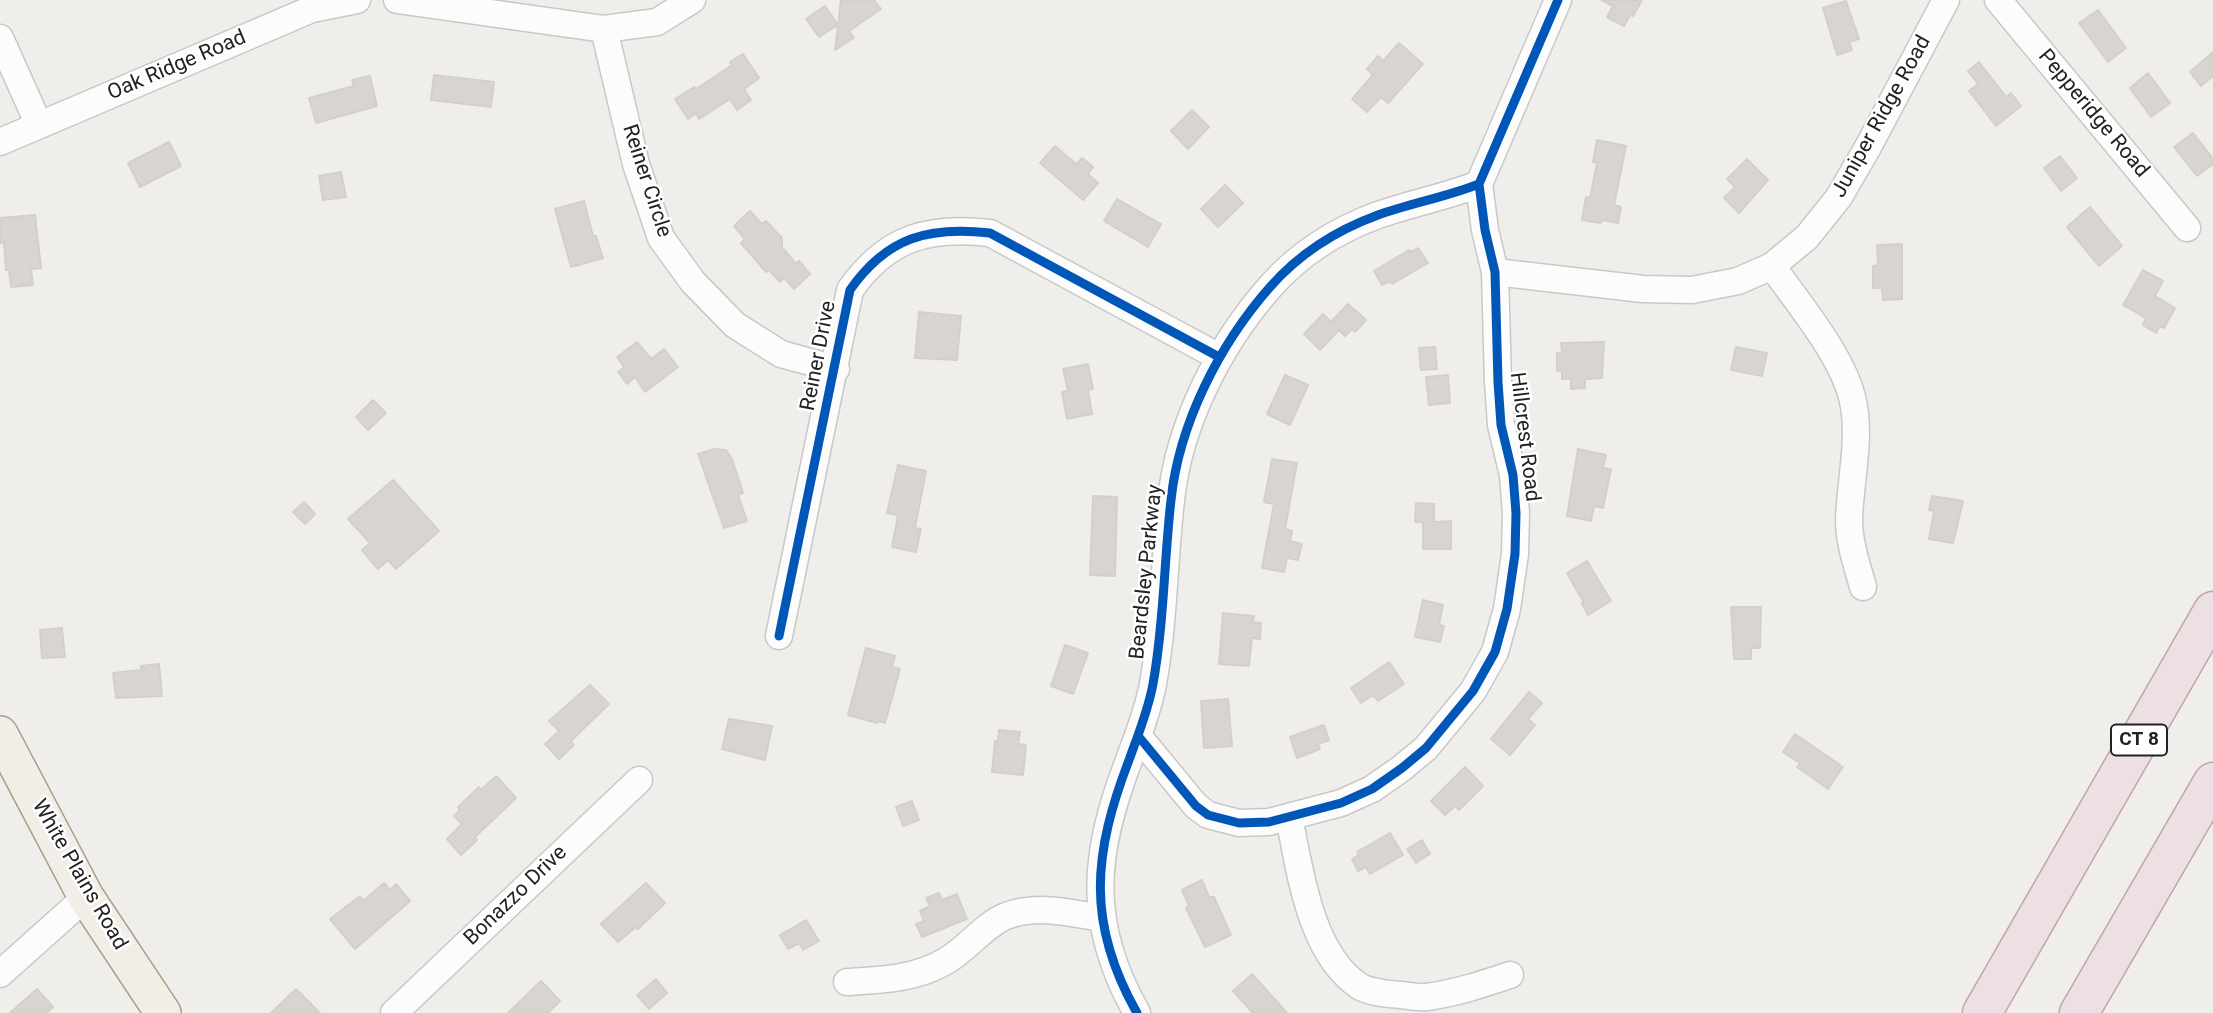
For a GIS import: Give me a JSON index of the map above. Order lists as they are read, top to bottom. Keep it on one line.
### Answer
{"streets":{"highway":["CT 8"],"main road":["White Plains Road"],"street":["Oak Ridge Road","Pepperidge Road","Juniper Ridge Road","Reiner Circle","Reiner Drive","Hillcrest Road","Beardsley Parkway","Bonazzo Drive"]},"crossings":[["Juniper Ridge Road","Hillcrest Road"],["Reiner Circle","Reiner Drive"],["Reiner Drive","Beardsley Parkway"],["Hillcrest Road","Beardsley Parkway"]]}
